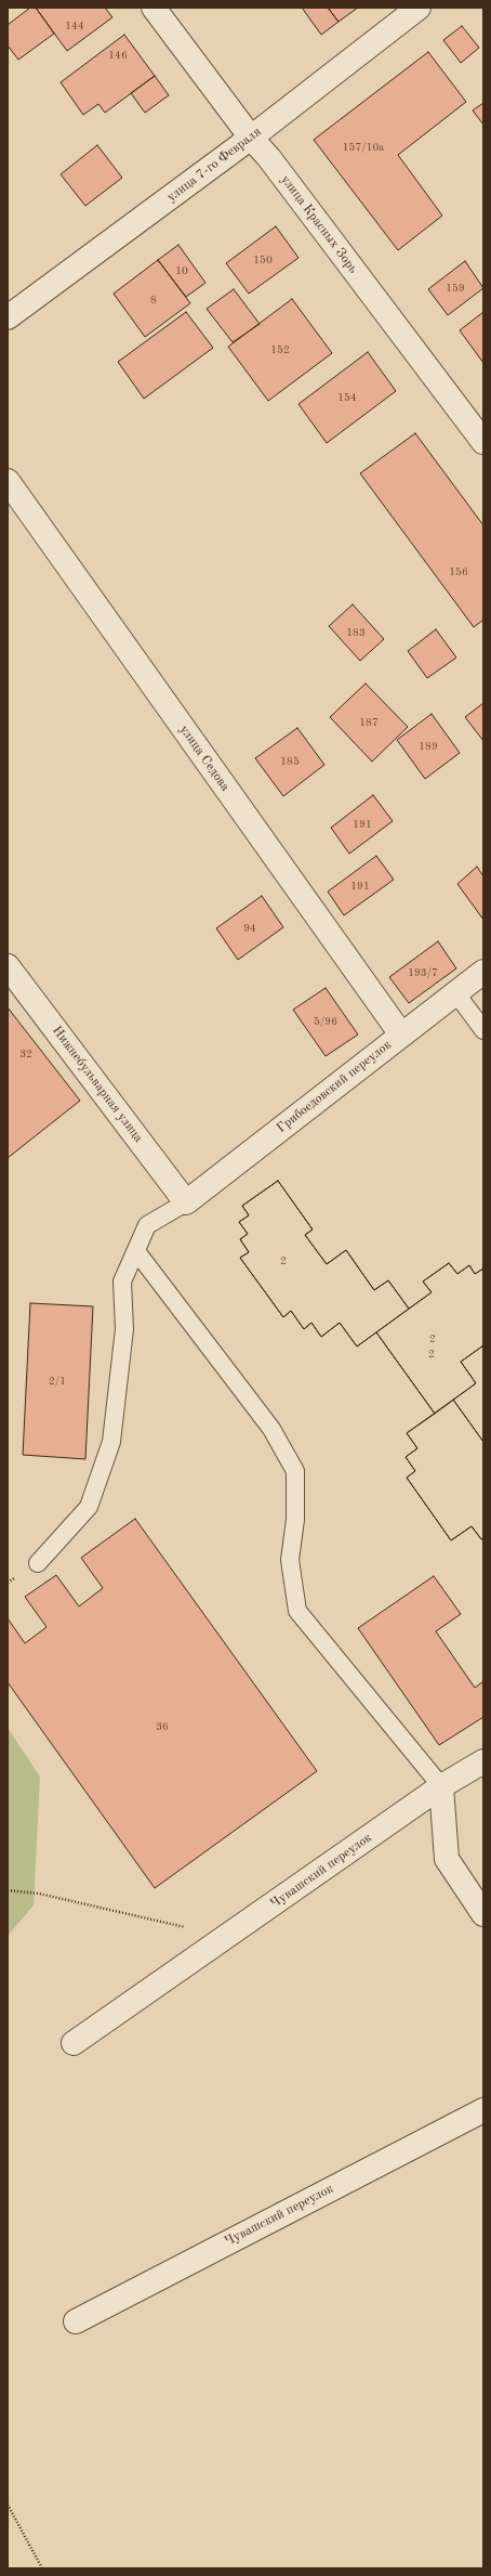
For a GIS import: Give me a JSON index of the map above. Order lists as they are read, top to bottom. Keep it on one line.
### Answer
{"streets":{"street":["улица 7-го Февраля","улица Красных Зорь","улица Седова","Нижнебульварная улица","Грибоедовский переулок","Чувашский переулок"]},"crossings":[["улица 7-го Февраля","улица Красных Зорь"],["улица Седова","Грибоедовский переулок"],["Нижнебульварная улица","Грибоедовский переулок"]],"house_numbers":["144","146","157/10а","150","10","159","8","152","154","156","183","187","189","185","191","191","94","193/7","5/96","32","2","2","2","2/1","36"]}
